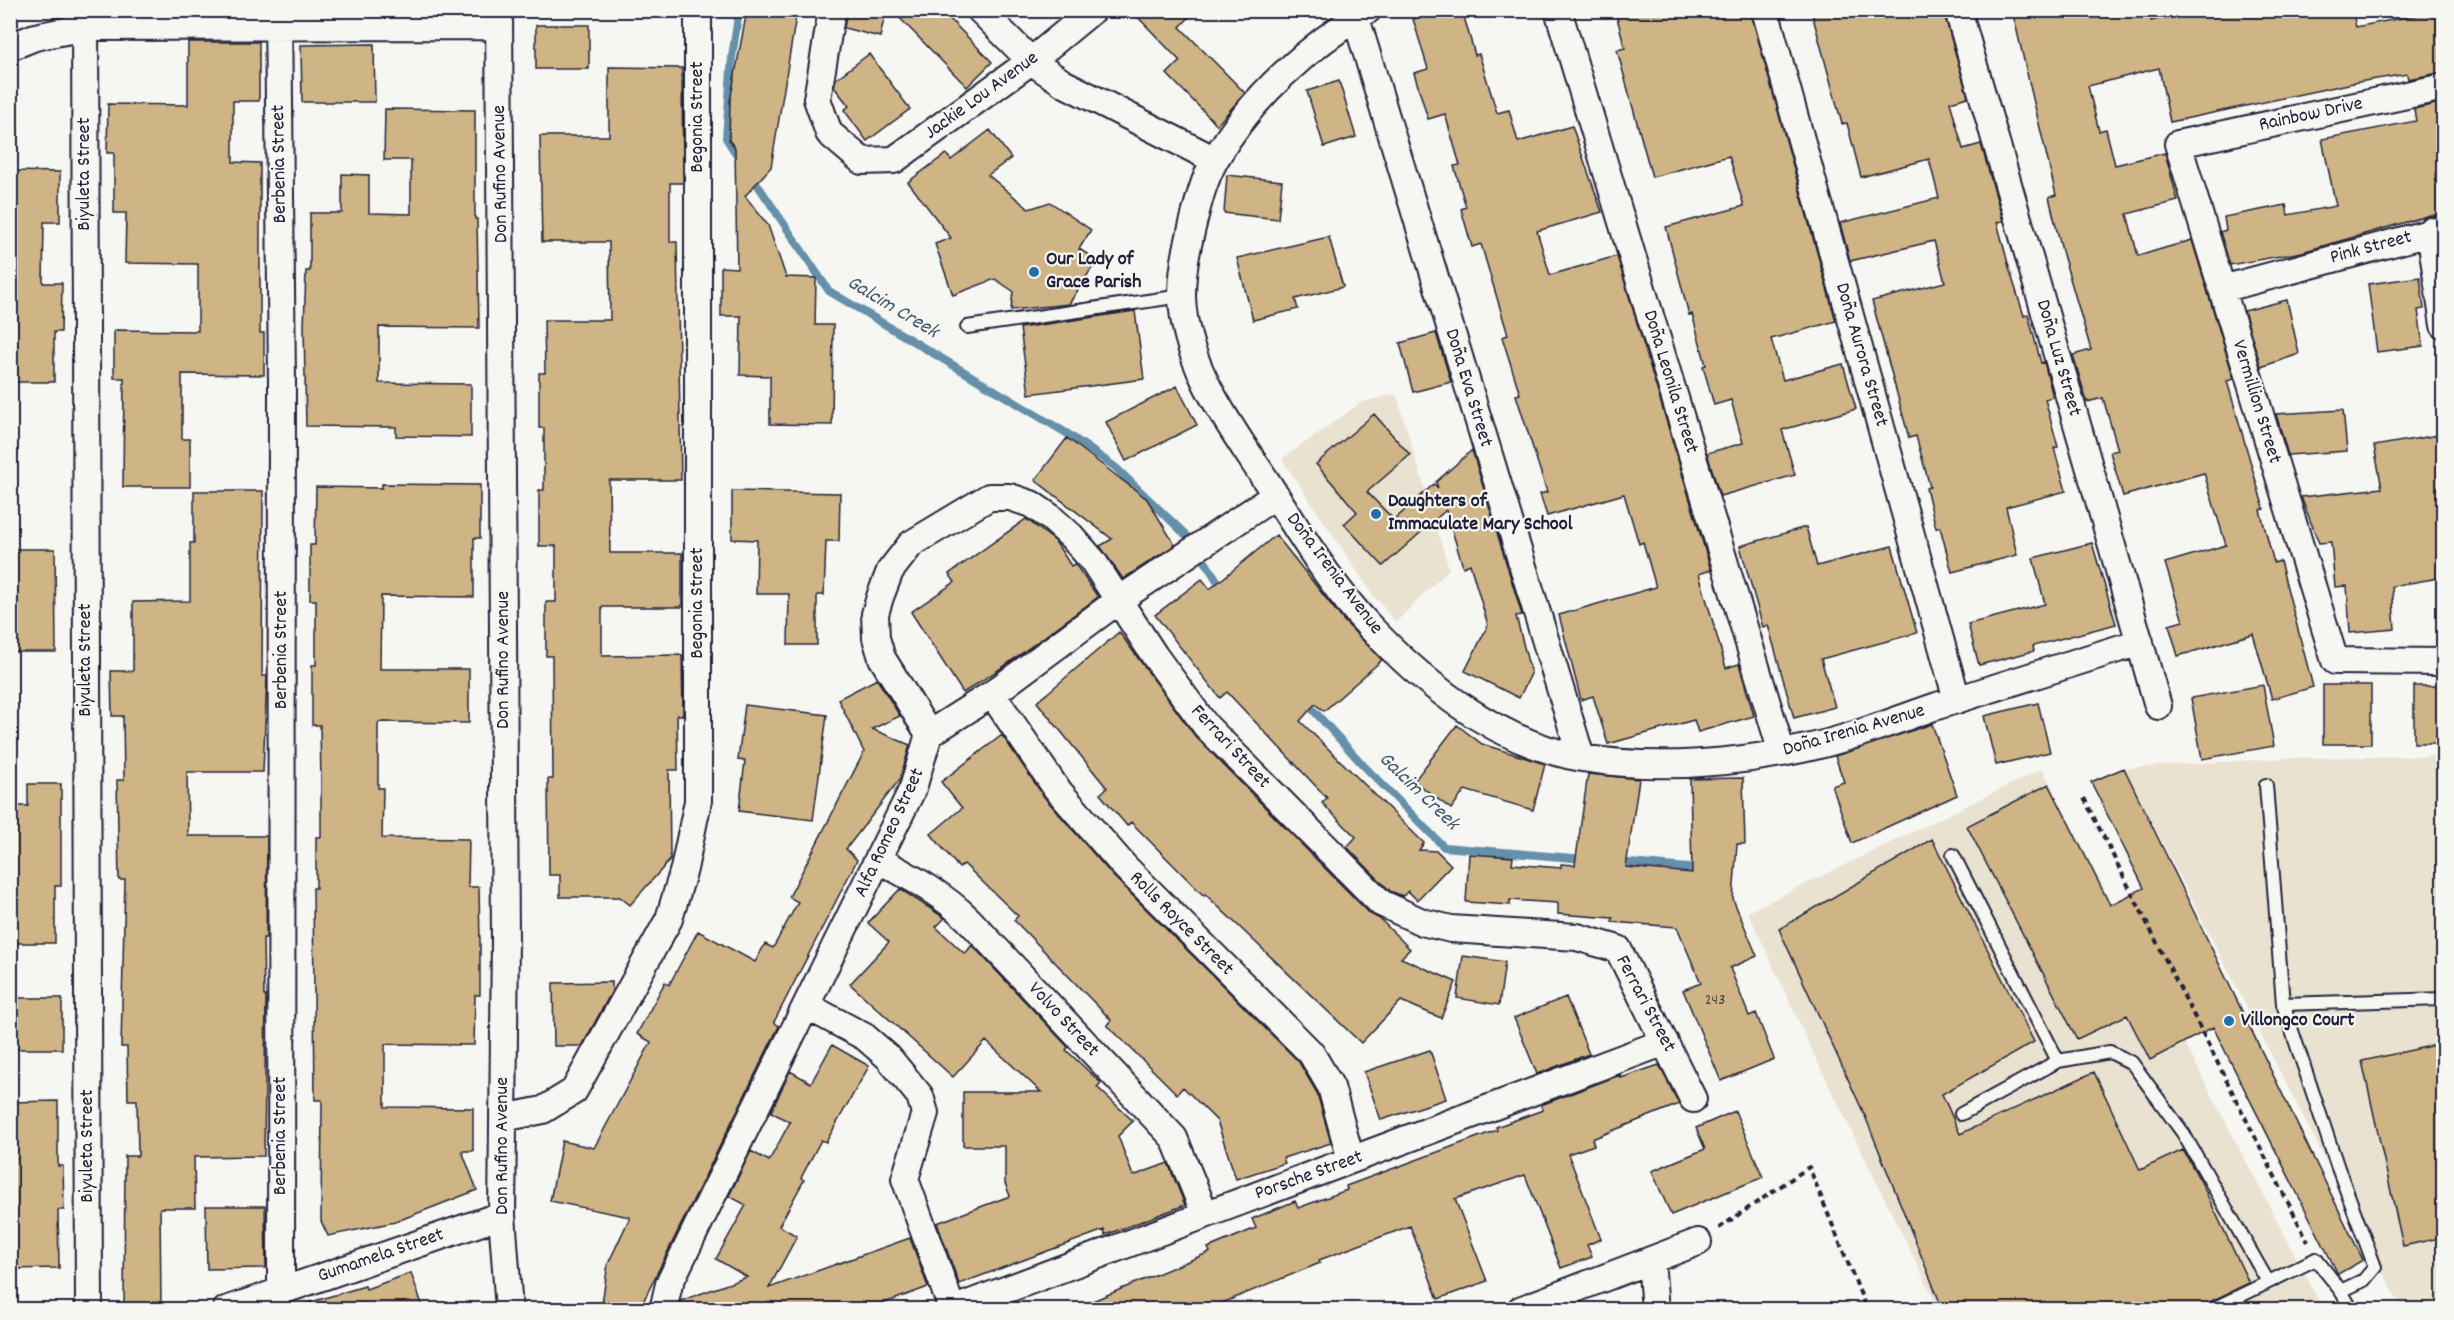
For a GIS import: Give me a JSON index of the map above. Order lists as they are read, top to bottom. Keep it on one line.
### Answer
{"streets":{"street":["Jackie Lou Avenue","Rainbow Drive","Begonia Street","Berbenia Street","Biyuleta Street","Don Rufino Avenue","Pink Street","Doña Aurora Street","Doña Luz Street","Doña Leonila Street","Doña Eva Street","Vermillion Street","Doña Irenia Avenue","Ferrari Street","Alfa Romeo Street","Rolls Royce Street","Volvo Street","Porsche Street","Gumamela Street"]},"crossings":[["Rainbow Drive","Vermillion Street"],["Begonia Street","Don Rufino Avenue"],["Berbenia Street","Gumamela Street"],["Don Rufino Avenue","Gumamela Street"],["Pink Street","Vermillion Street"],["Doña Aurora Street","Doña Irenia Avenue"],["Doña Luz Street","Doña Irenia Avenue"],["Doña Leonila Street","Doña Irenia Avenue"],["Doña Eva Street","Doña Irenia Avenue"],["Ferrari Street","Alfa Romeo Street"],["Ferrari Street","Porsche Street"],["Alfa Romeo Street","Volvo Street"],["Rolls Royce Street","Porsche Street"],["Volvo Street","Porsche Street"]],"water":["Galcim Creek"],"places":["Our Lady of Grace Parish","Daughters of Immaculate Mary School","Villongco Court"],"house_numbers":["243"]}
